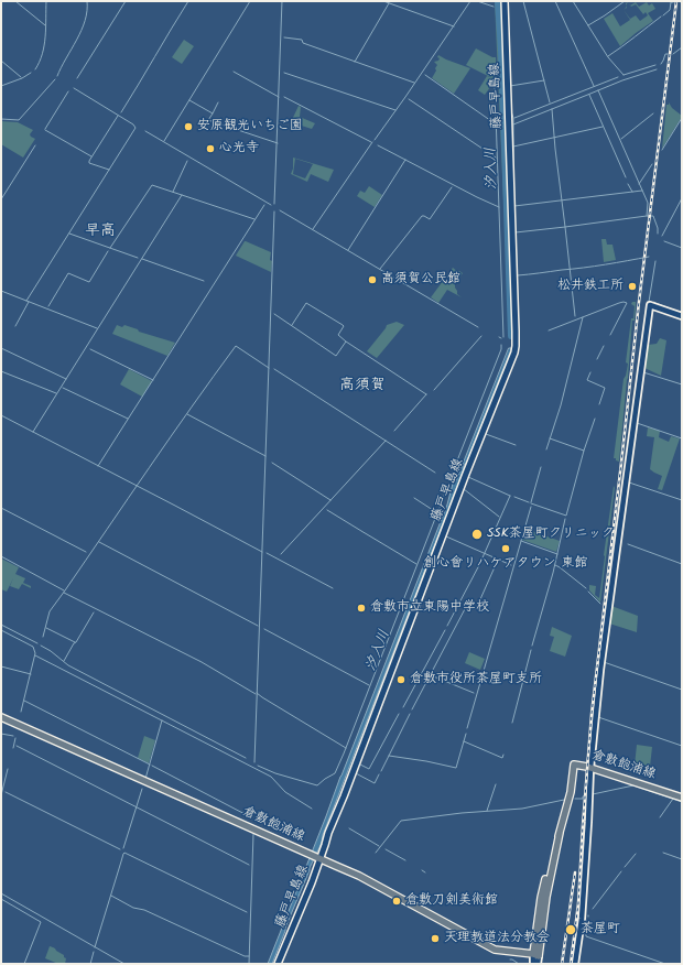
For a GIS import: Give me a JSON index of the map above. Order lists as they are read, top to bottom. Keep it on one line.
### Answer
{"streets":{"main road":["藤戸早島線","倉敷飽浦線"]},"crossings":[["藤戸早島線","倉敷飽浦線"]],"districts":["早高","高須賀"],"water":["汐入川"],"places":["安原観光いちご園","心光寺","高須賀公民館","松井鉄工所","SSK茶屋町クリニック","創心會リハケアタウン 東館","倉敷市立東陽中学校","倉敷市役所茶屋町支所","倉敷刀剣美術館","茶屋町","天理教道法分教会"]}
